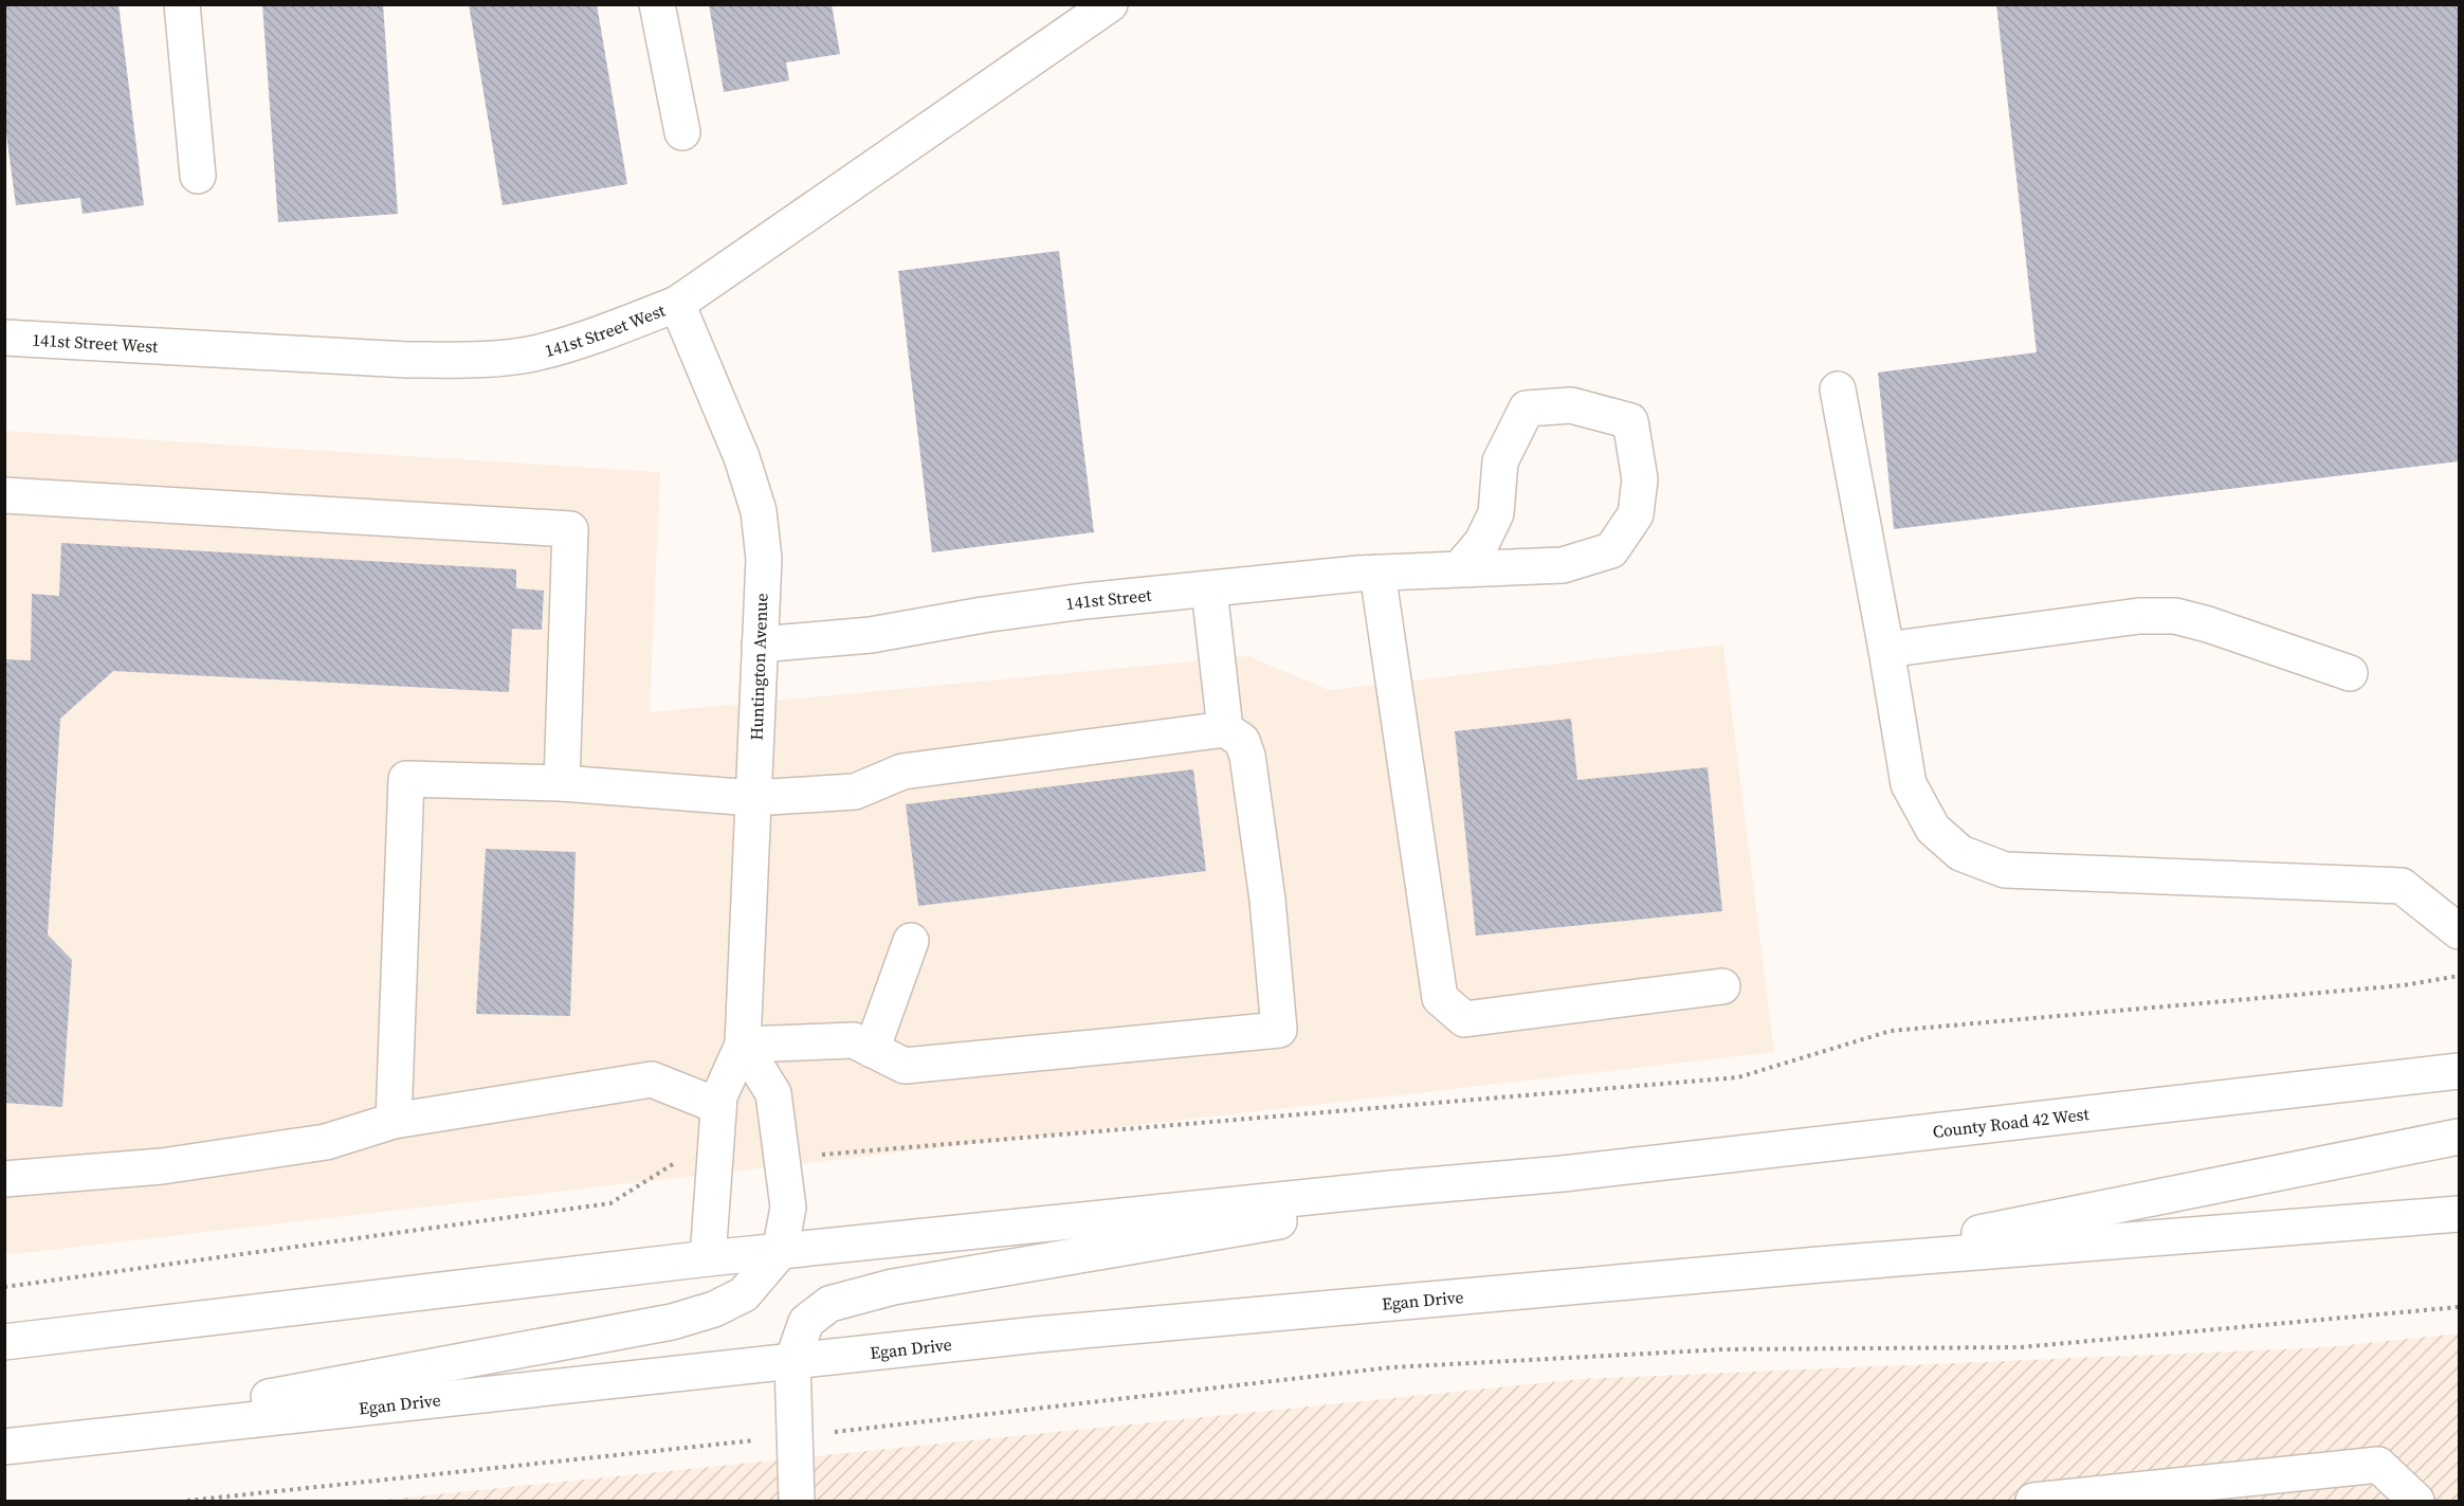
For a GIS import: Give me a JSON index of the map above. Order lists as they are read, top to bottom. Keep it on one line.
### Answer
{"streets":{"main road":["141st Street West","141st Street","Huntington Avenue","County Road 42 West","Egan Drive"]},"crossings":[["141st Street West","Huntington Avenue"],["141st Street","Huntington Avenue"]]}
